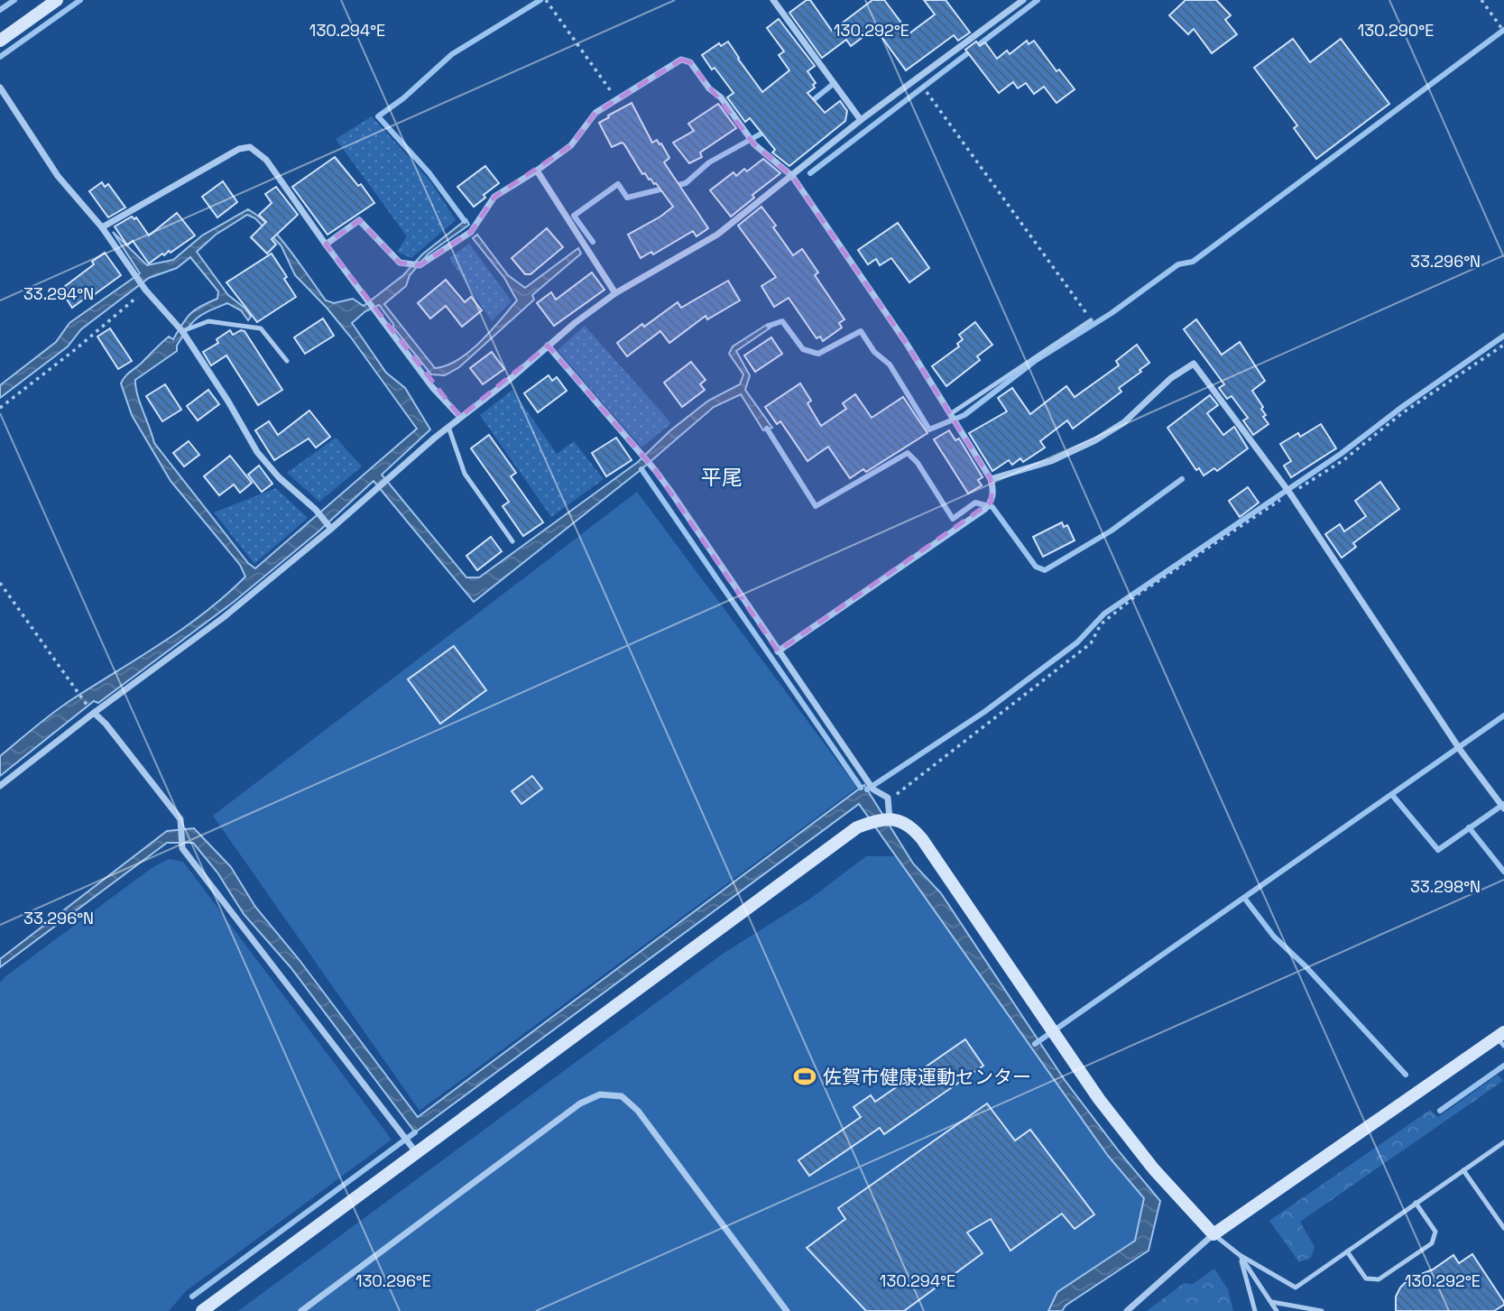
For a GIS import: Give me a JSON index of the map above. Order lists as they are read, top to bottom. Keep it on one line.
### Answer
{"districts":["平尾"],"places":{"sports":["佐賀市健康運動センター"]},"coordinates":["130.294°E","130.292°E","130.290°E","33.296°N","33.294°N","33.298°N","130.296°E"]}
